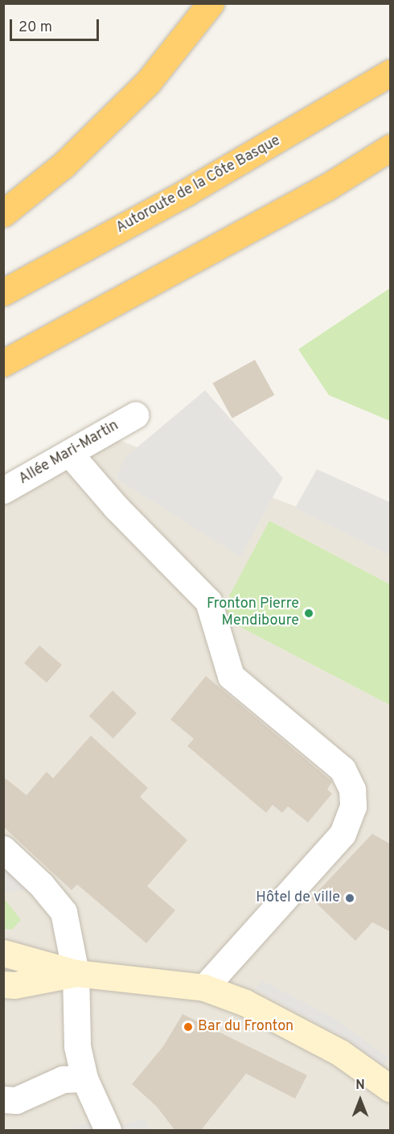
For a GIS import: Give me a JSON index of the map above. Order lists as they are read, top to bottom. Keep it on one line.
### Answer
{"streets":{"highway":["Autoroute de la Côte Basque"],"street":["Allée Mari-Martin"]},"places":["Fronton Pierre Mendiboure","Hôtel de ville","Bar du Fronton"],"scale_bar":"20 m","north":"top"}
